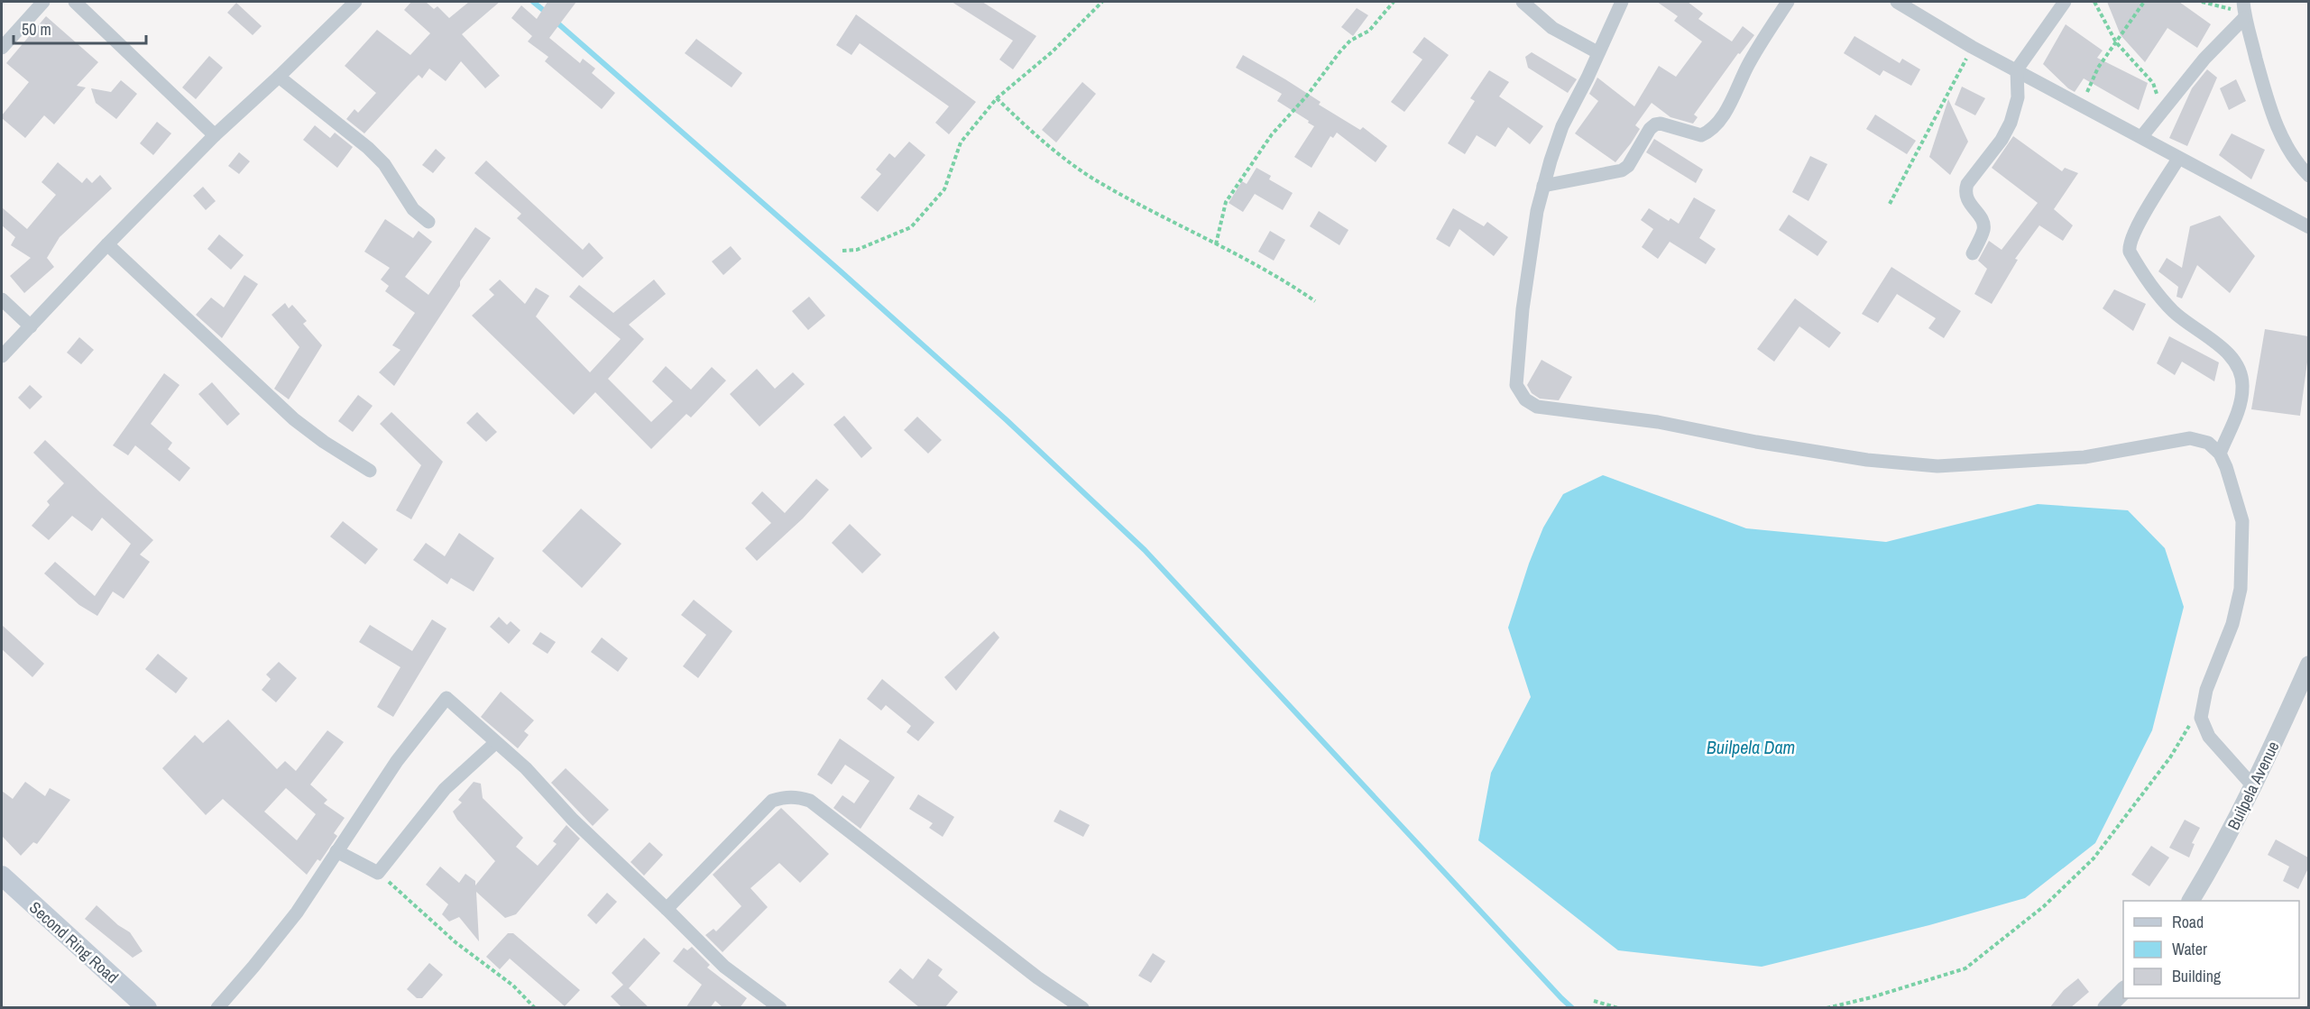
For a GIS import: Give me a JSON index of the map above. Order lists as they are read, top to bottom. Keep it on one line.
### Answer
{"streets":{"main road":["Second Ring Road"],"street":["Builpela Avenue"]},"water":["Builpela Dam"],"legend":["Road","Water","Building"],"scale_bar":"50 m"}
